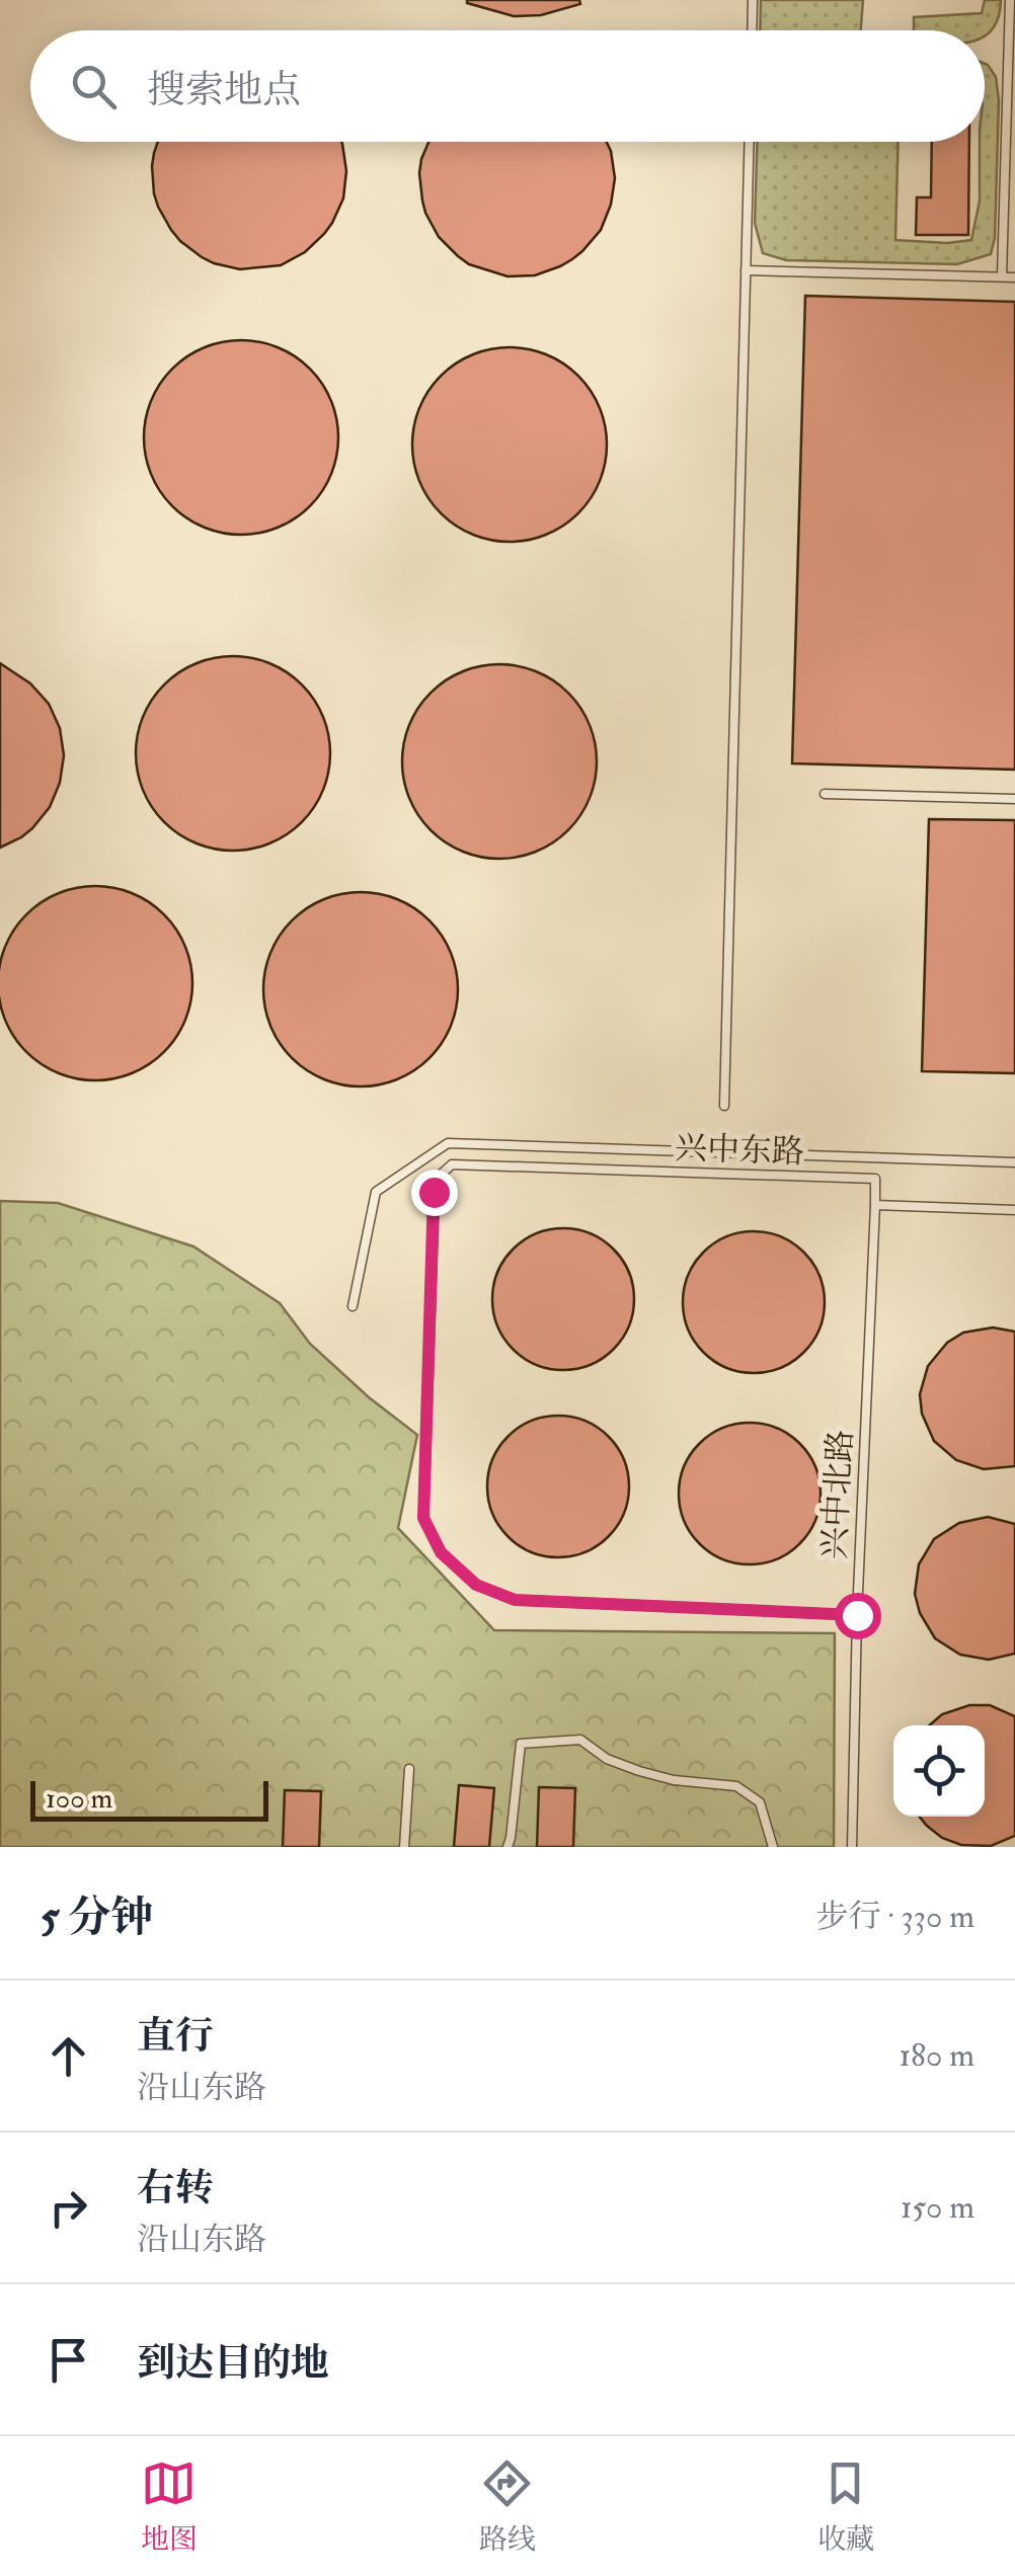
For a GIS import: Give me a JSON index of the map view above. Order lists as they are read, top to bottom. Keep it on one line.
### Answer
{"streets":{"lane":["兴中东路","兴中北路"]},"crossings":[["兴中东路","兴中北路"]],"scale_bar":"100 m","page":{"search":"搜索地点","scale":"100 m","heading":["5 分钟","步行 · 330 m"],"list":[["直行","沿山东路","180 m"],["右转","沿山东路","150 m"],"到达目的地"],"nav":["地图","路线","收藏"]}}
